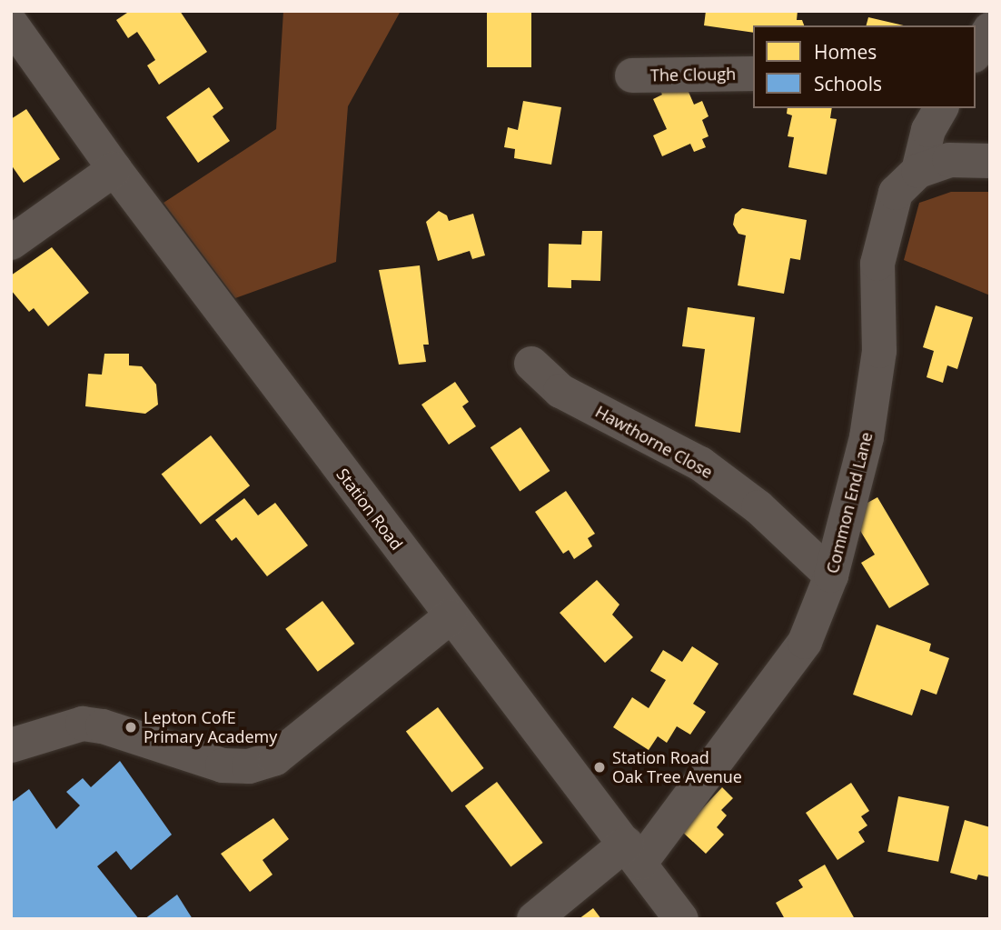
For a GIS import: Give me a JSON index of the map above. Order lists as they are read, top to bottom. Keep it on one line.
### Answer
{"streets":{"street":["The Clough","Hawthorne Close","Common End Lane","Station Road"]},"crossings":[["Hawthorne Close","Common End Lane"],["Common End Lane","Station Road"]],"places":["Lepton CofE Primary Academy","Station Road Oak Tree Avenue"],"legend":["Homes","Schools"]}
